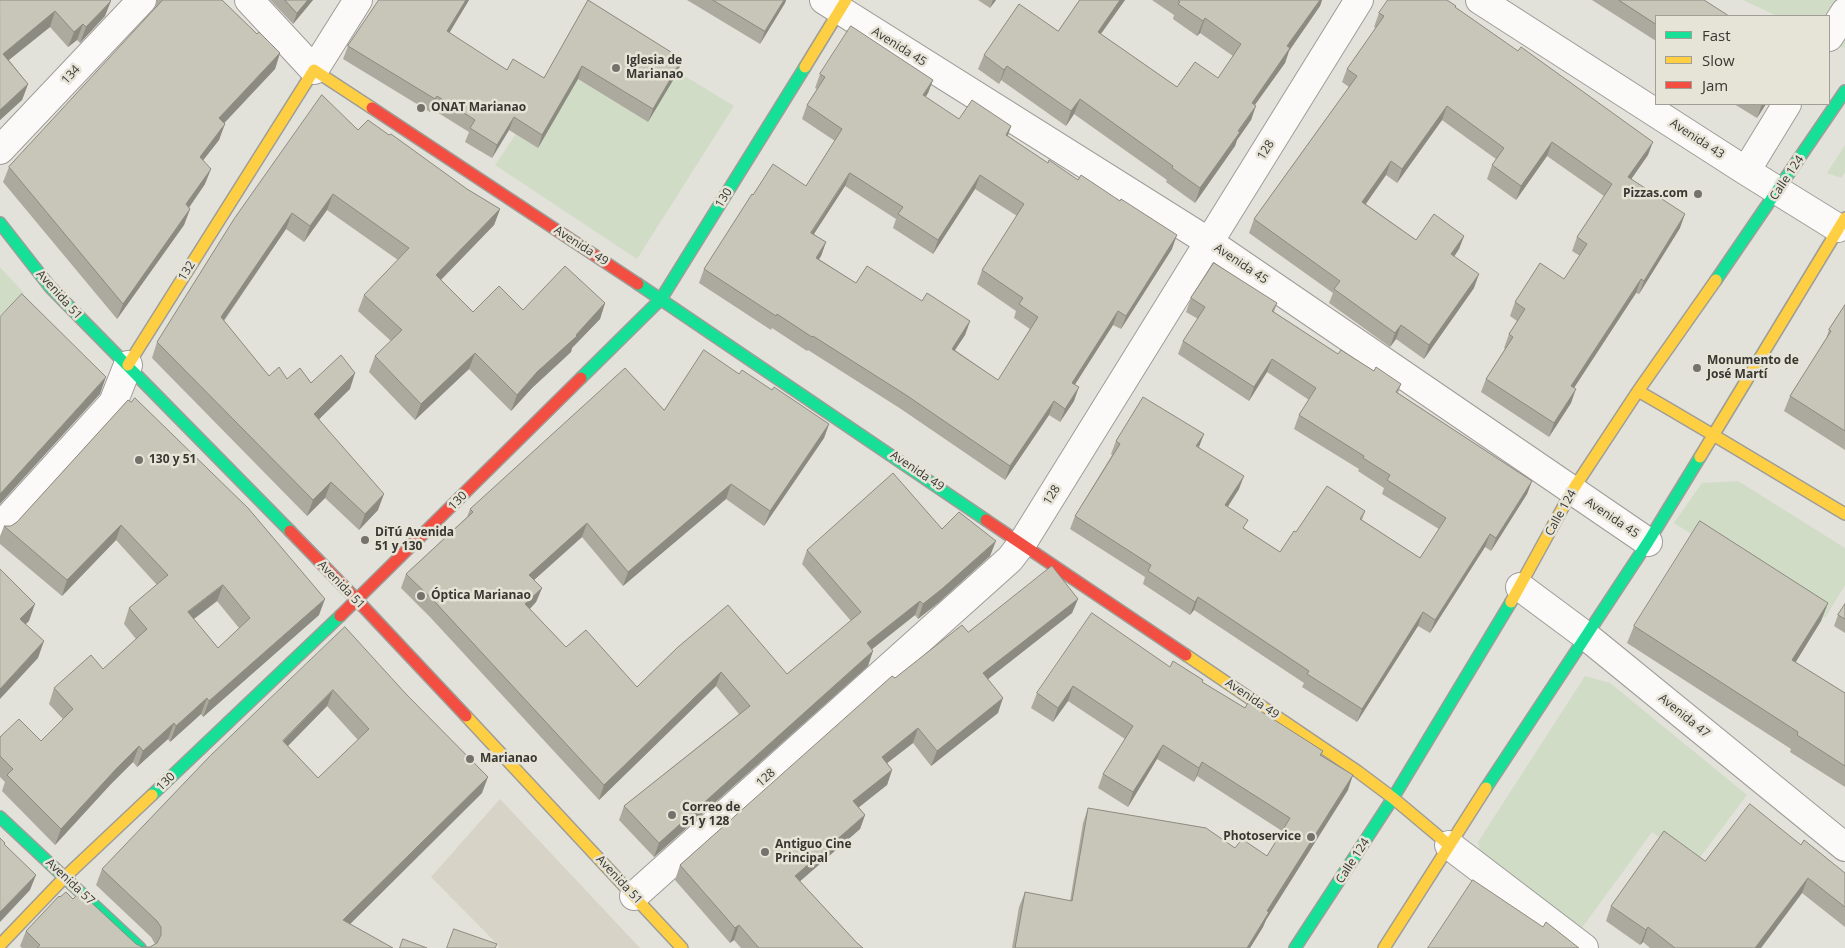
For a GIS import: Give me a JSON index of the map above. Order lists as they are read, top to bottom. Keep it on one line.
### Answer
{"streets":{"street":["Avenida 45","134","Avenida 43","128","Calle 124","130","Avenida 49","132","Avenida 51","Avenida 47","Avenida 57"]},"crossings":[["Avenida 45","128"],["Avenida 45","Calle 124"],["Avenida 45","130"],["Avenida 43","Calle 124"],["128","Avenida 49"],["128","Avenida 51"],["Calle 124","Avenida 49"],["Calle 124","Avenida 47"],["130","Avenida 49"],["130","Avenida 51"],["130","Avenida 57"],["Avenida 49","132"],["132","Avenida 51"]],"places":["Iglesia de Marianao","ONAT Marianao","Pizzas.com","Monumento de José Martí","130 y 51","DiTú Avenida 51 y 130","Óptica Marianao","Marianao","Correo de 51 y 128","Photoservice","Antiguo Cine Principal"],"legend":["Fast","Slow","Jam"]}
